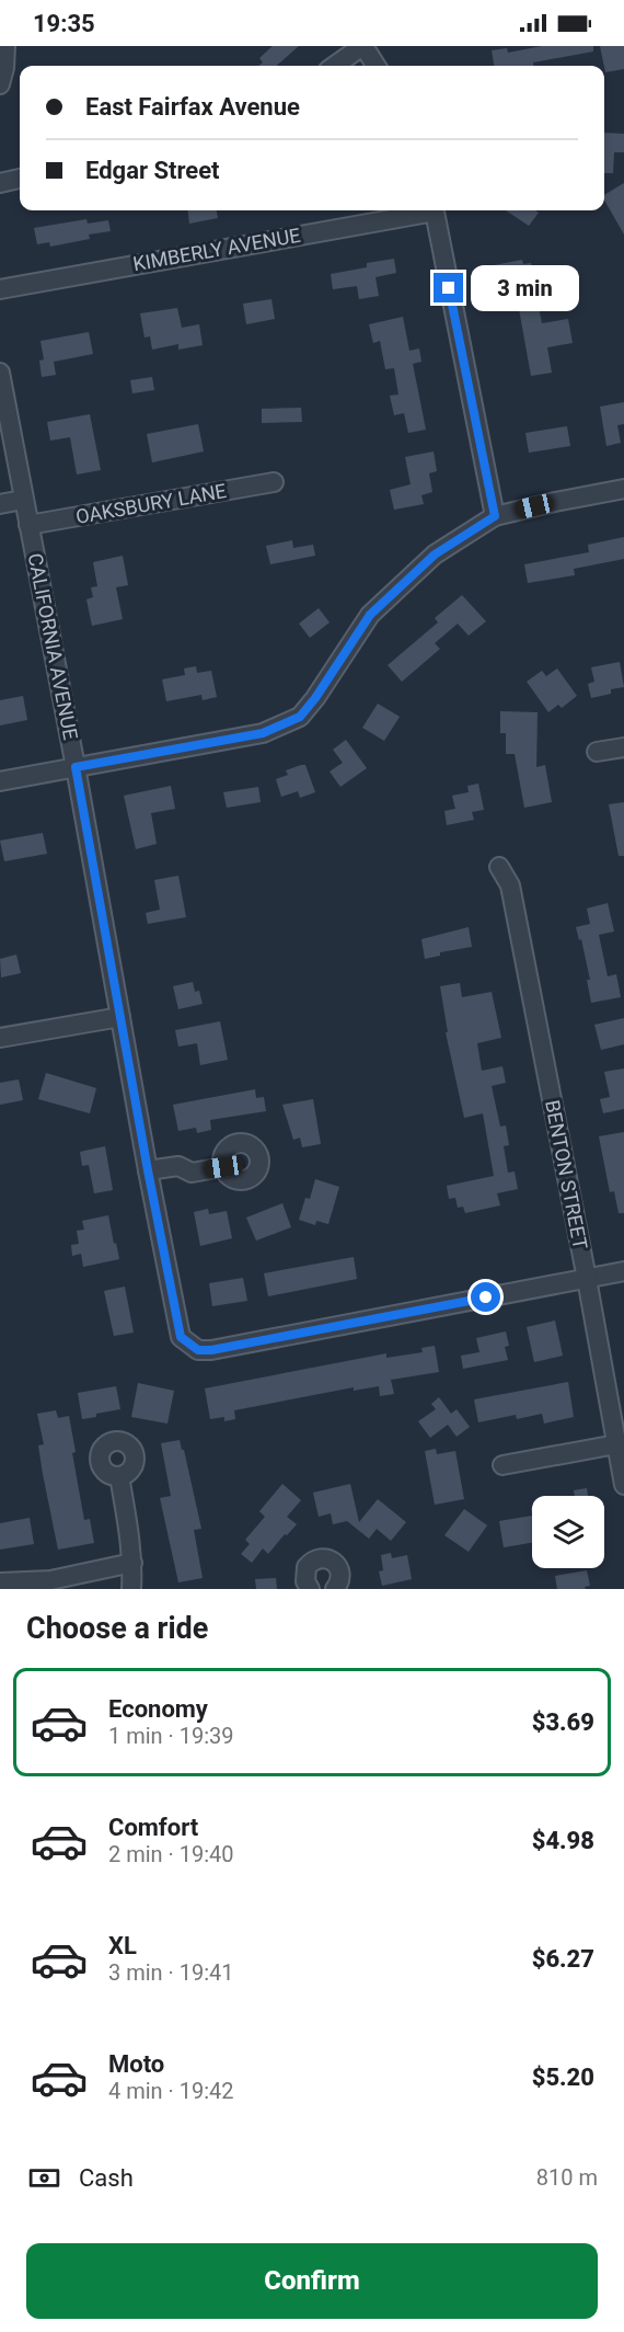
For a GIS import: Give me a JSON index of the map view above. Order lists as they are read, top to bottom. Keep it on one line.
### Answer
{"streets":{"street":["KIMBERLY AVENUE","OAKSBURY LANE","CALIFORNIA AVENUE","BENTON STREET"]},"crossings":[["OAKSBURY LANE","CALIFORNIA AVENUE"],["CALIFORNIA AVENUE","BENTON STREET"]],"page":{"status":"19:35","banner":["East Fairfax Avenue","Edgar Street"],"bubble":"3 min","heading":"Choose a ride","list":[{"name":"Economy","note":"1 min · 19:39","value":"$3.69"},{"name":"Comfort","note":"2 min · 19:40","value":"$4.98"},{"name":"XL","note":"3 min · 19:41","value":"$6.27"},{"name":"Moto","note":"4 min · 19:42","value":"$5.20"}],"pay":["Cash","810 m"],"buttons":"Confirm"}}
